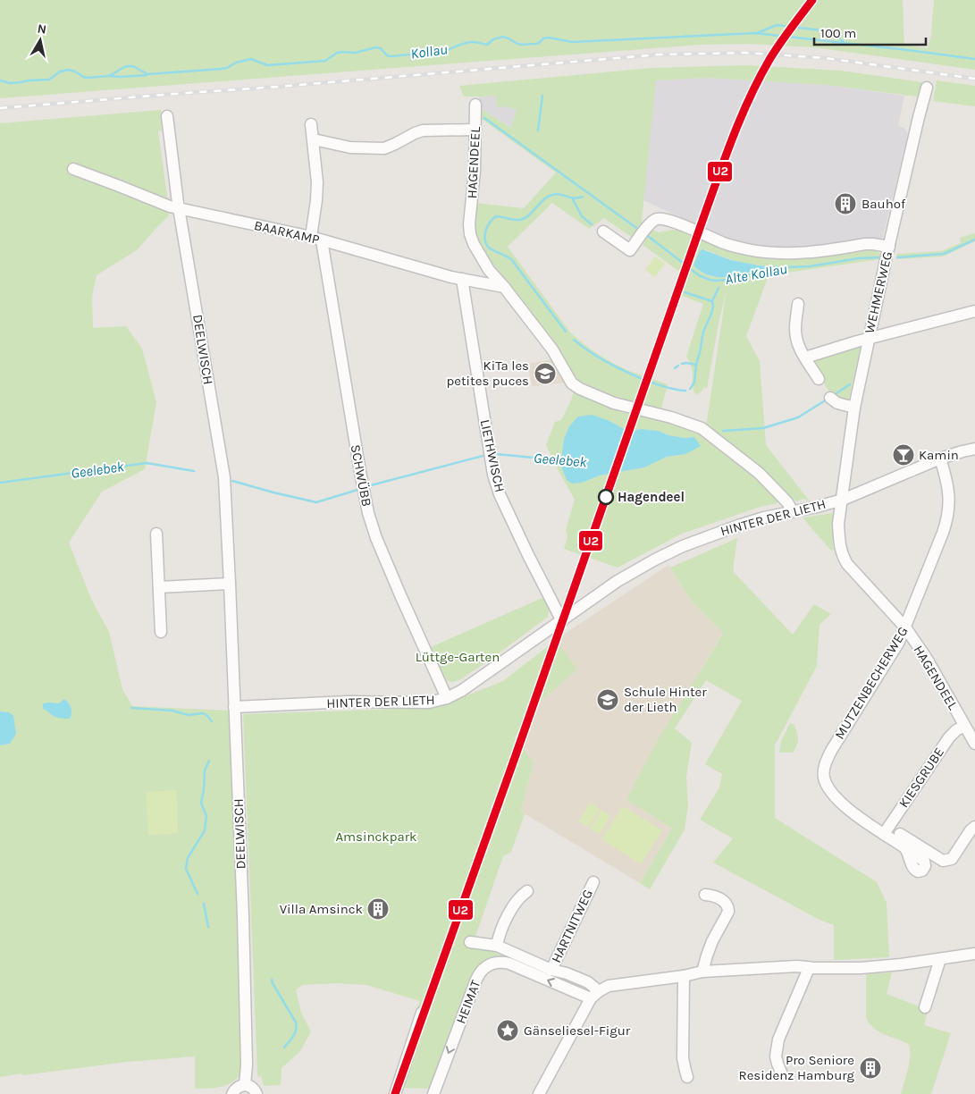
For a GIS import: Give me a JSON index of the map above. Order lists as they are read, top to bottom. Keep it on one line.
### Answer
{"streets":{"street":["HAGENDEEL","BAARKAMP","WEHMERWEG","DEELWISCH","LIETHWISCH","SCHWÜBB","HINTER DER LIETH","MUTZENBECHERWEG","KIESGRUBE","HARTNITWEG","HEIMAT"]},"crossings":[["HAGENDEEL","BAARKAMP"],["HAGENDEEL","WEHMERWEG"],["HAGENDEEL","HINTER DER LIETH"],["HAGENDEEL","MUTZENBECHERWEG"],["HAGENDEEL","KIESGRUBE"],["BAARKAMP","DEELWISCH"],["BAARKAMP","LIETHWISCH"],["BAARKAMP","SCHWÜBB"],["WEHMERWEG","HINTER DER LIETH"],["DEELWISCH","HINTER DER LIETH"],["LIETHWISCH","HINTER DER LIETH"],["SCHWÜBB","HINTER DER LIETH"],["HINTER DER LIETH","MUTZENBECHERWEG"],["MUTZENBECHERWEG","KIESGRUBE"]],"water":["Kollau","Alte Kollau","Geelebek"],"parks":["Lüttge-Garten","Amsinckpark"],"places":{"building":["Bauhof","Villa Amsinck","Pro Seniore Residenz Hamburg"],"school or university":["KiTa les petites puces","Schule Hinter der Lieth"],"bar":["Kamin"],"other":["Hagendeel"],"place":["Gänseliesel-Figur"]},"lines":["transit line U2"],"scale_bar":"100 m","north":"top"}
